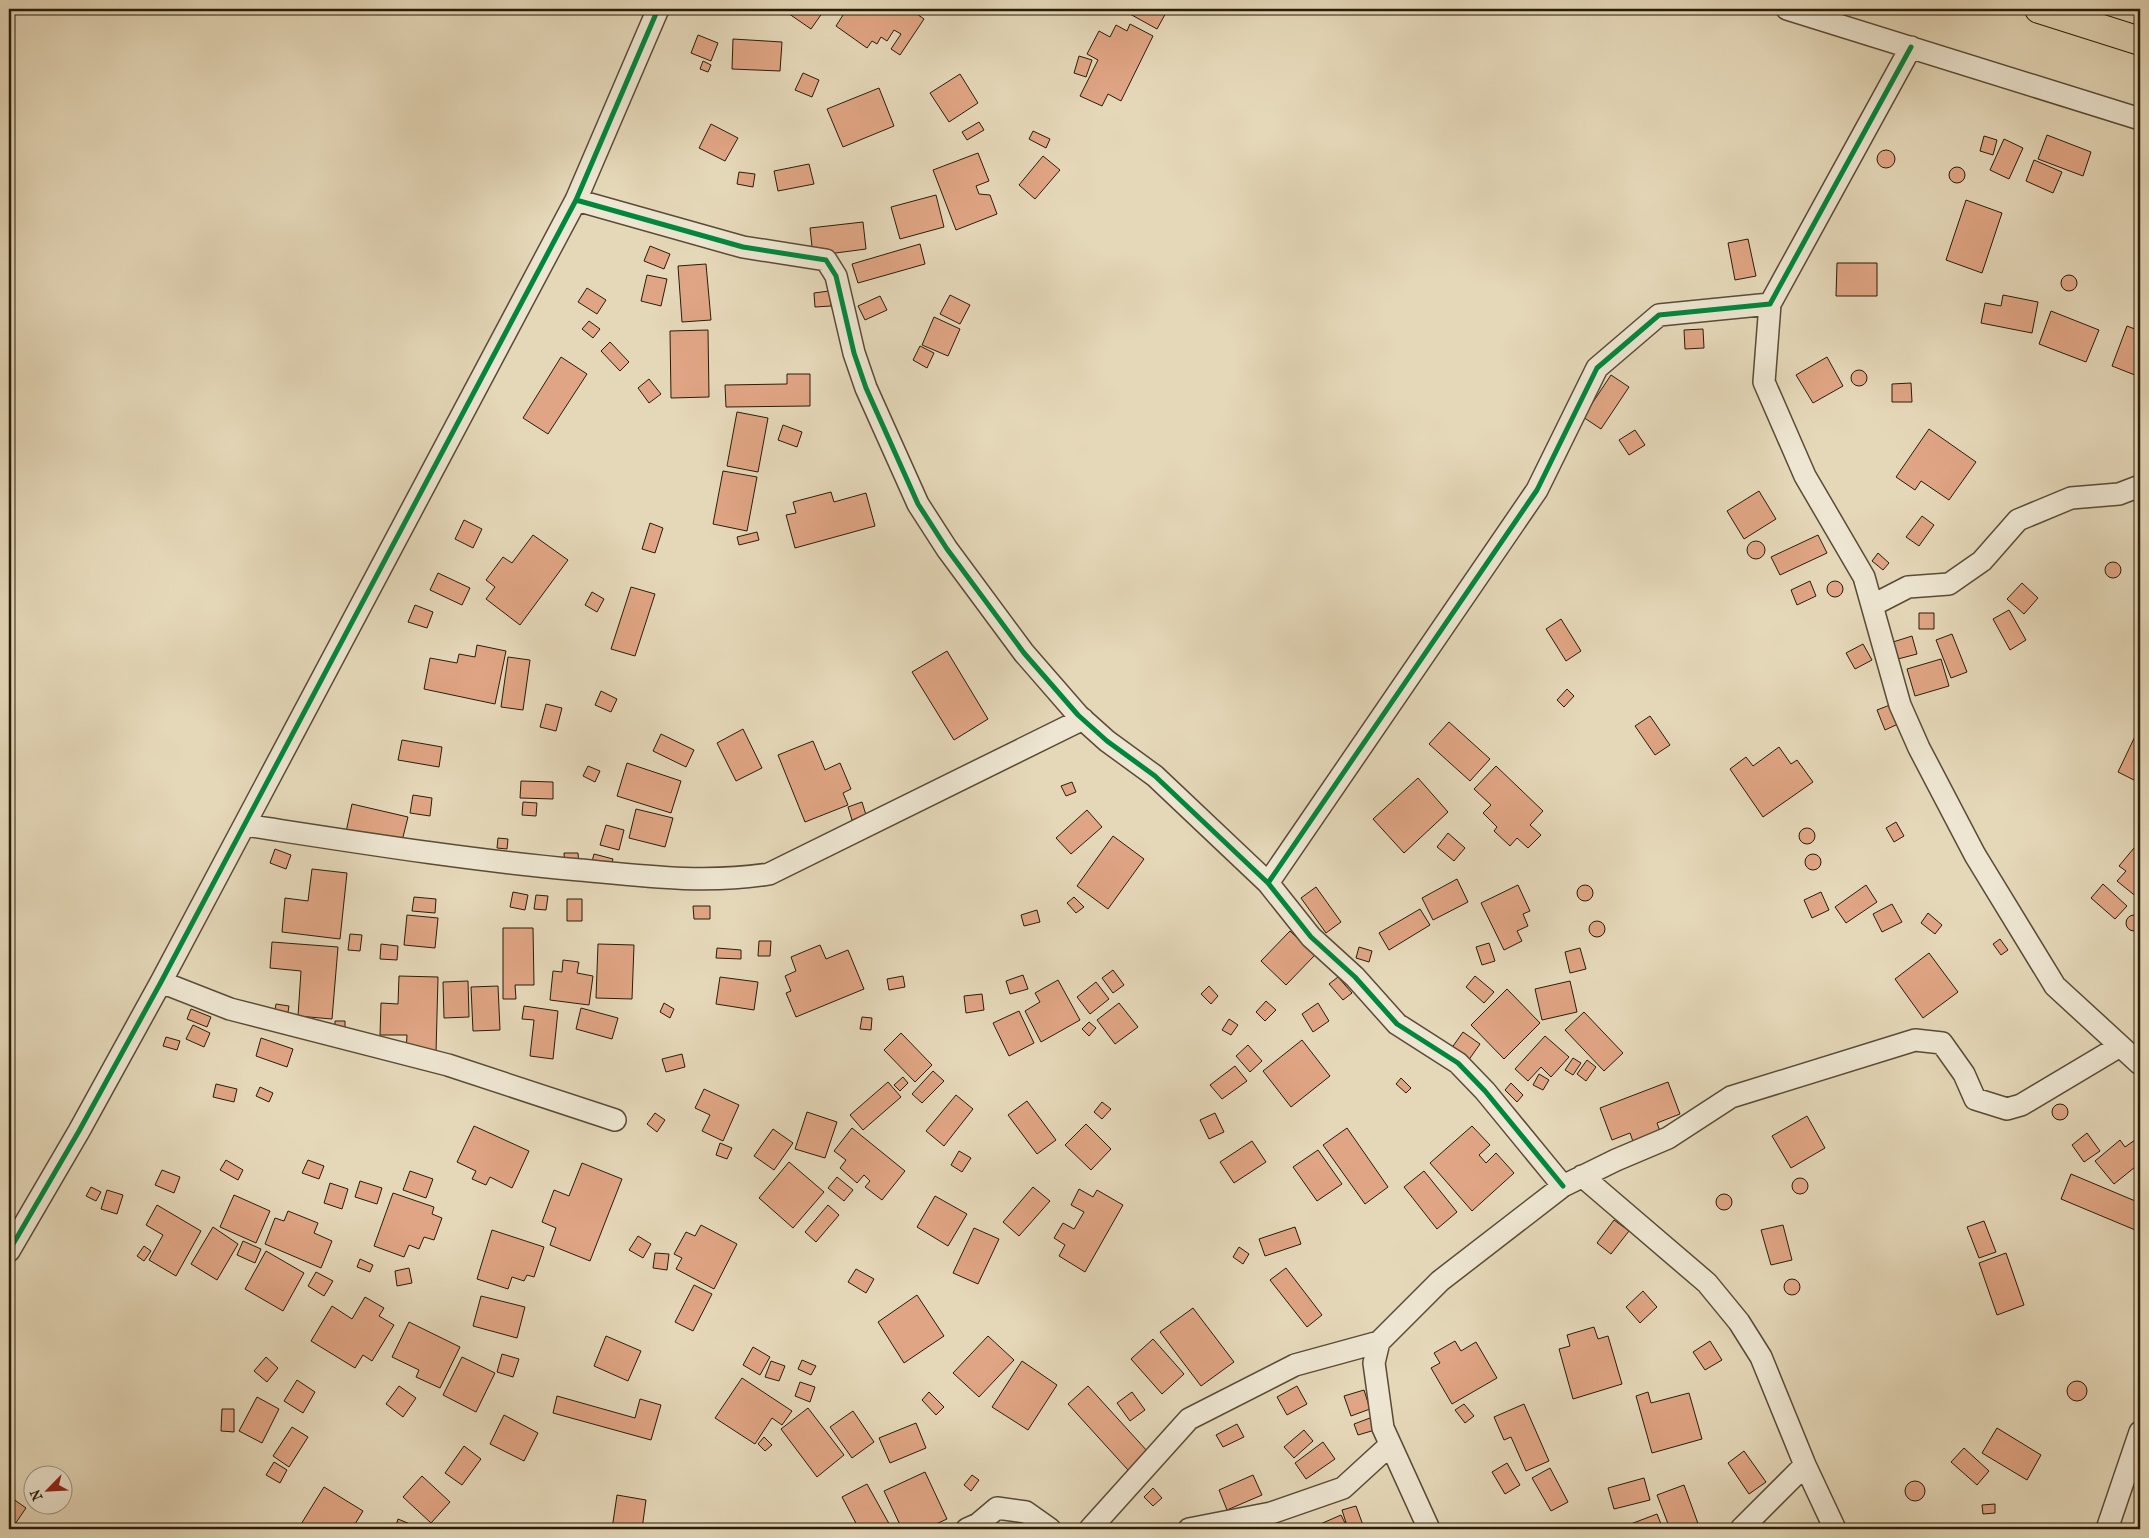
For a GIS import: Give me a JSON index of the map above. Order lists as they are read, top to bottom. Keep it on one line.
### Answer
{"north":"bottom left"}
